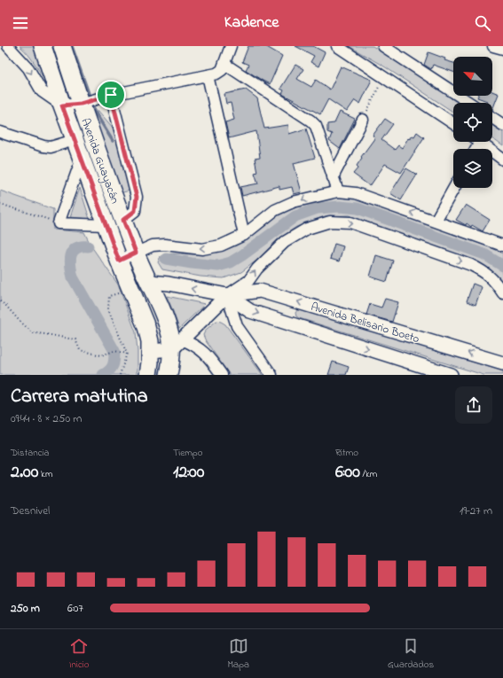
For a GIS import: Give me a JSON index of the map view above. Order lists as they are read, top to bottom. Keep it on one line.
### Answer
{"streets":{"main road":["Avenida Guayacán"],"street":["Avenida Belisario Boeto"]},"crossings":[["Avenida Guayacán","Avenida Belisario Boeto"]],"north":"top left","page":{"header":"Kadence","heading":["Carrera matutina","09:44 · 8 × 250 m"],"stats":[["Distancia","2.00 km"],["Tiempo","12:00"],["Ritmo","6:00 /km"]],"chart":["Desnivel","19–27 m"],"list":[{"name":"250 m","note":"6:07"}],"tabs":["Inicio","Mapa","Guardados"]}}
